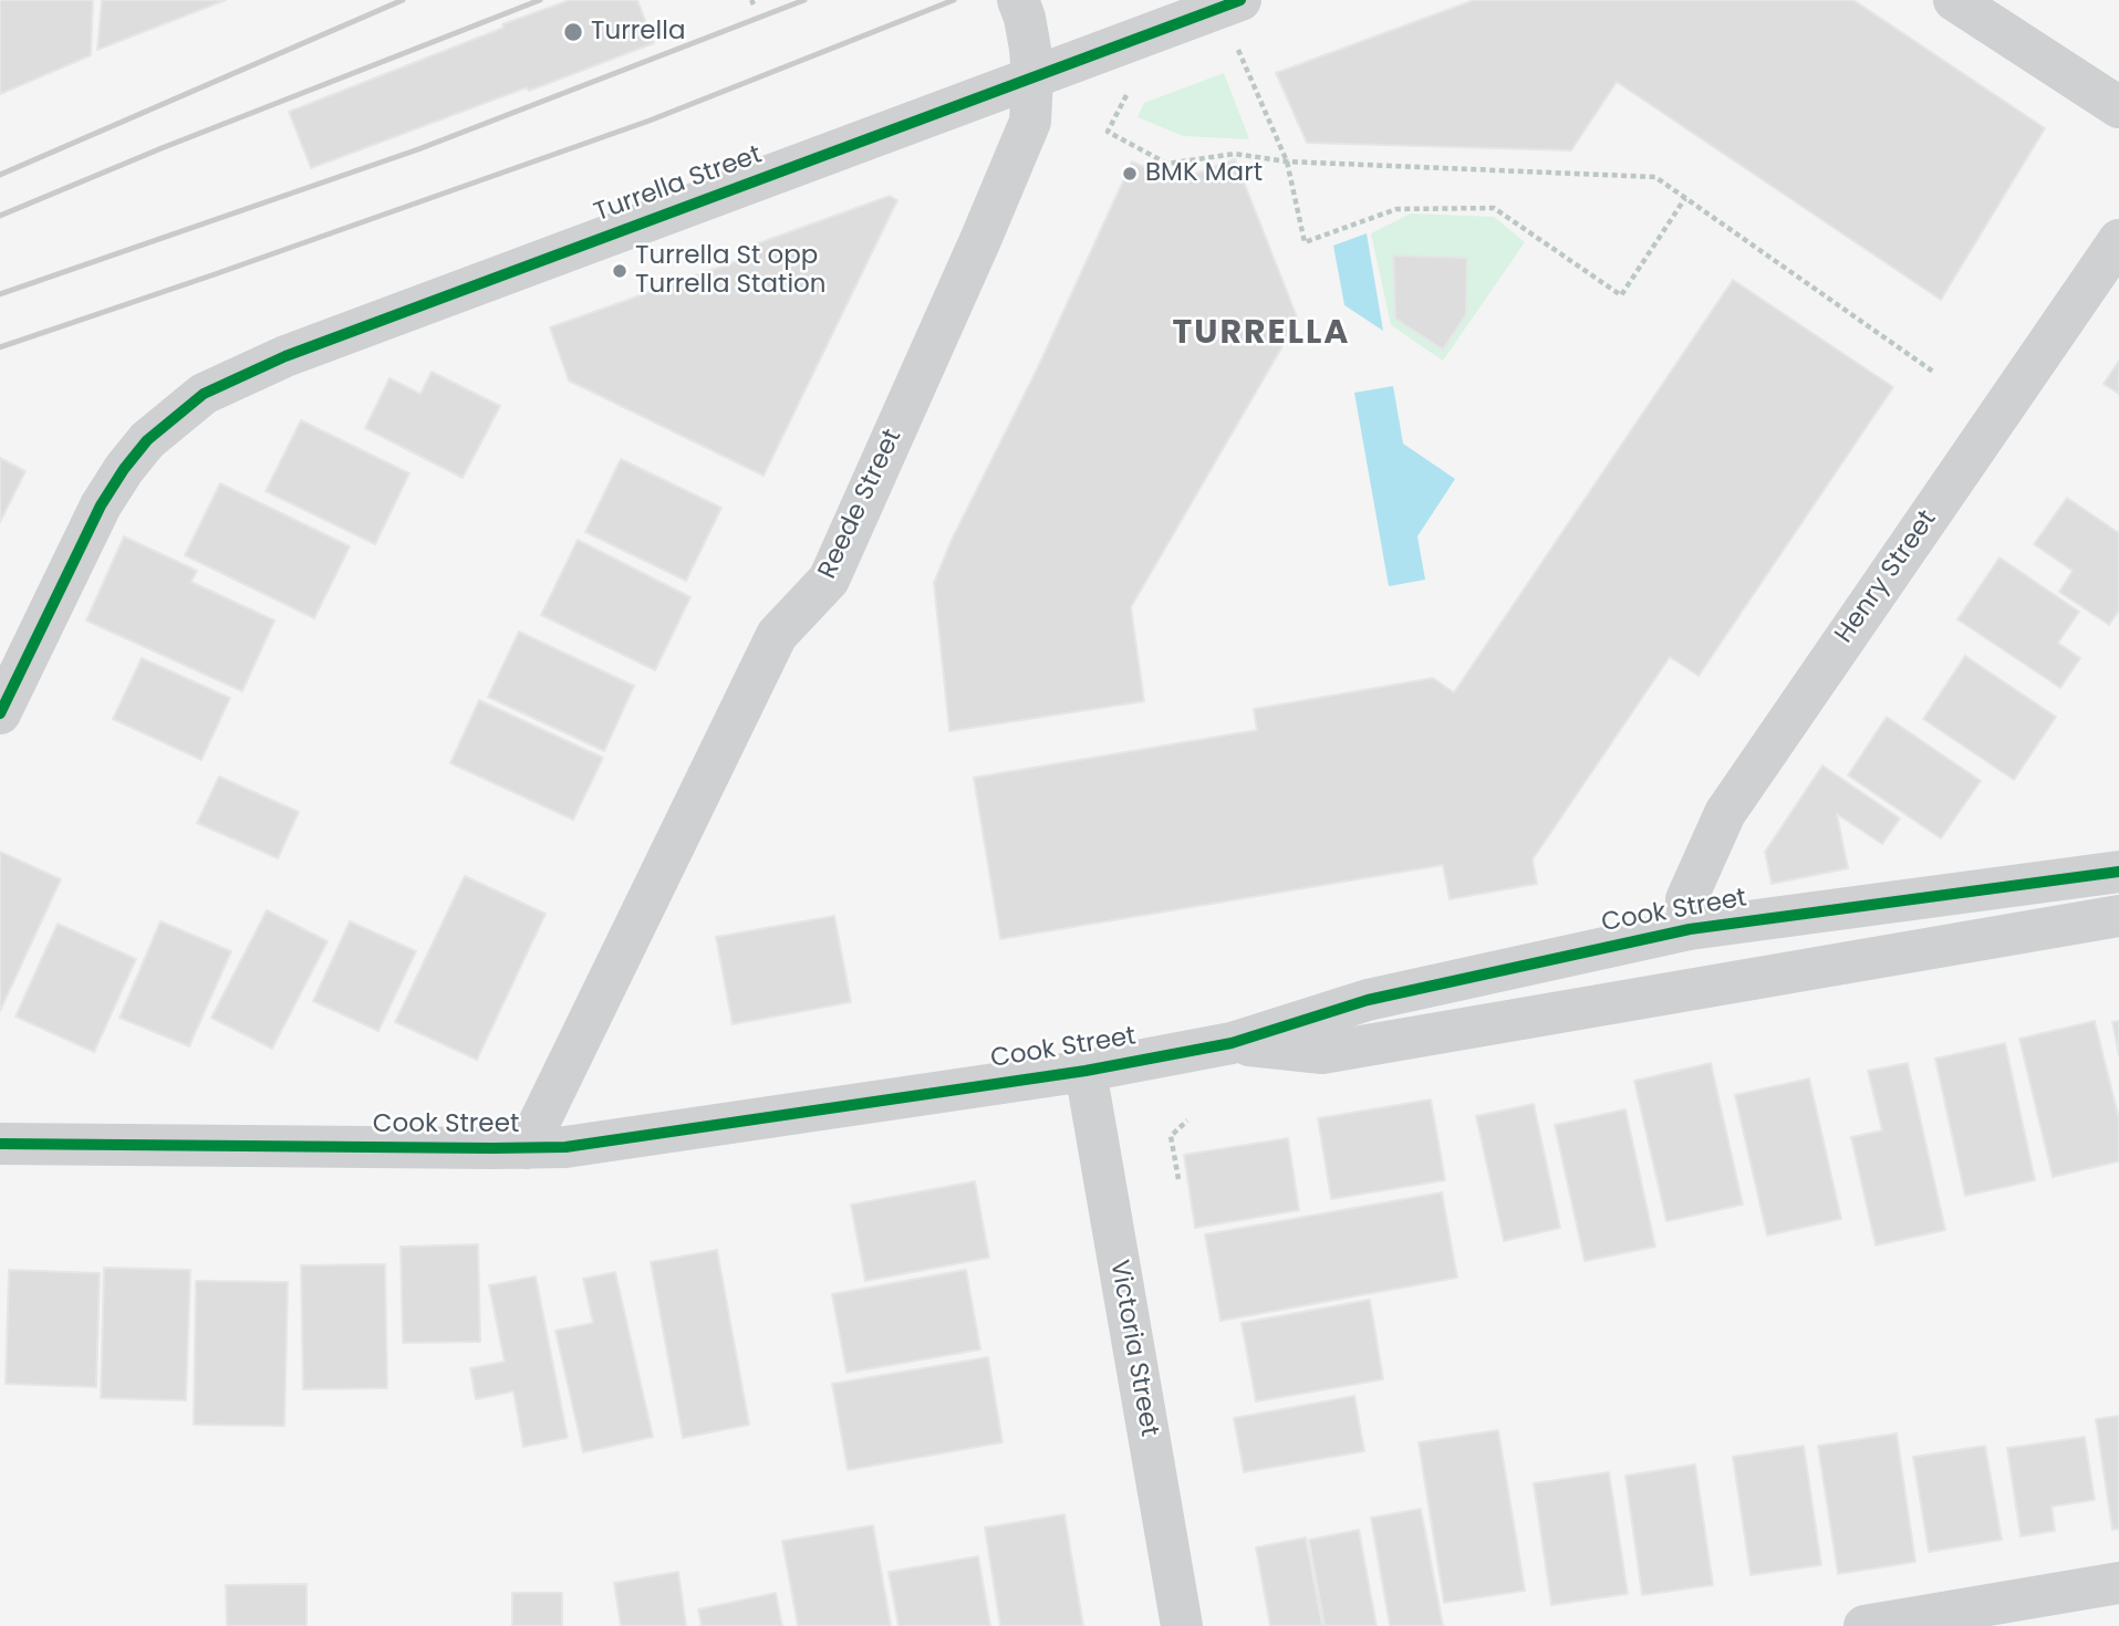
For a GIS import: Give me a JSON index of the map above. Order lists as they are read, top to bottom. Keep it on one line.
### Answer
{"streets":{"street":["Turrella Street","Reede Street","Henry Street","Cook Street","Victoria Street"]},"crossings":[["Turrella Street","Reede Street"],["Reede Street","Cook Street"],["Henry Street","Cook Street"],["Cook Street","Victoria Street"]],"districts":["TURRELLA"],"places":["Turrella","BMK Mart","Turrella St opp Turrella Station"]}
